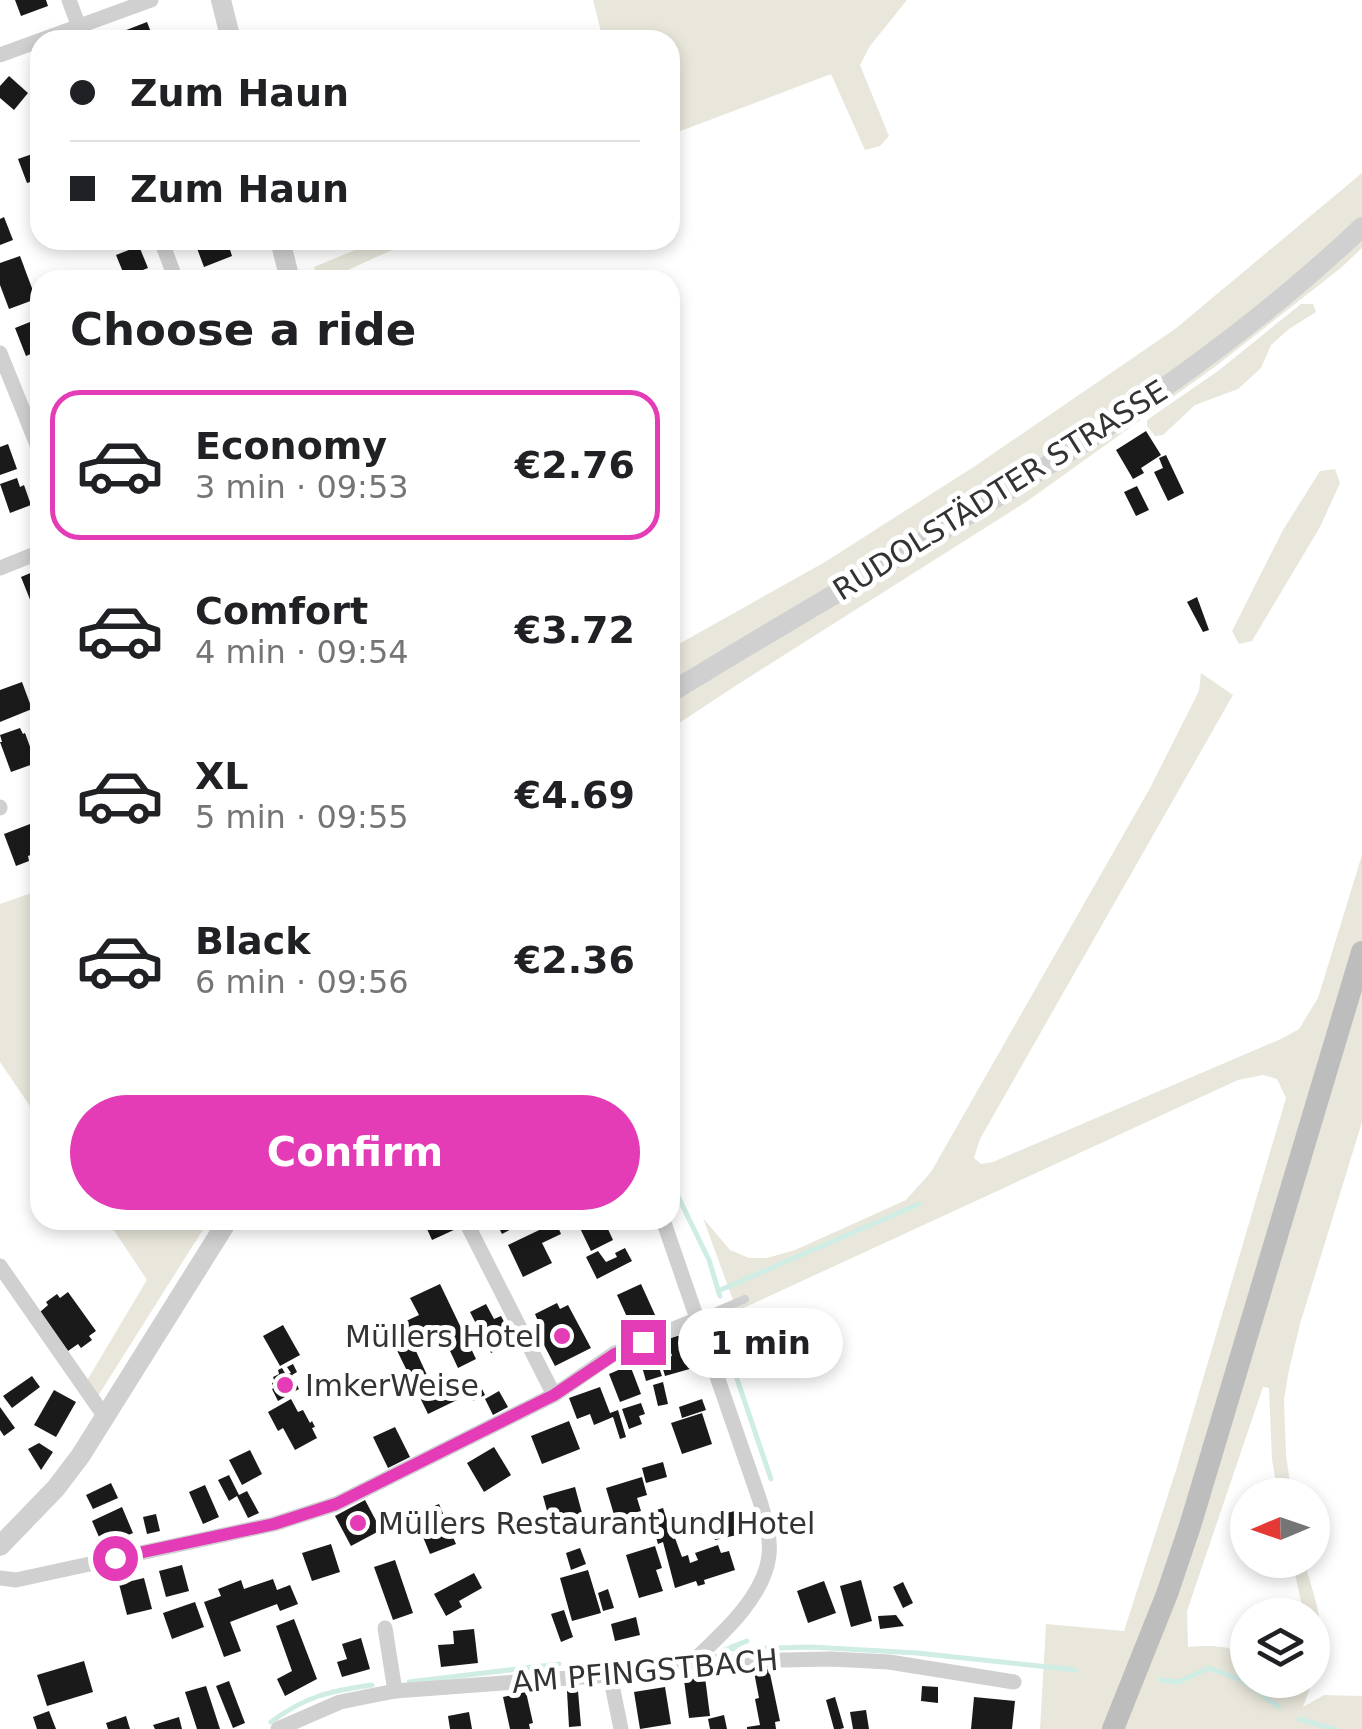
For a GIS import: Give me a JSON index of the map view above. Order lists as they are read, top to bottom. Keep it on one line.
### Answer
{"streets":{"street":["RUDOLSTÄDTER STRASSE","AM PFINGSTBACH"]},"places":["Müllers Hotel","ImkerWeise","Müllers Restaurant und Hotel"],"north":"left","page":{"banner":["Zum Haun","Zum Haun"],"heading":"Choose a ride","list":[{"name":"Economy","note":"3 min · 09:53","value":"€2.76"},{"name":"Comfort","note":"4 min · 09:54","value":"€3.72"},{"name":"XL","note":"5 min · 09:55","value":"€4.69"},{"name":"Black","note":"6 min · 09:56","value":"€2.36"}],"buttons":"Confirm","bubble":"1 min"}}
